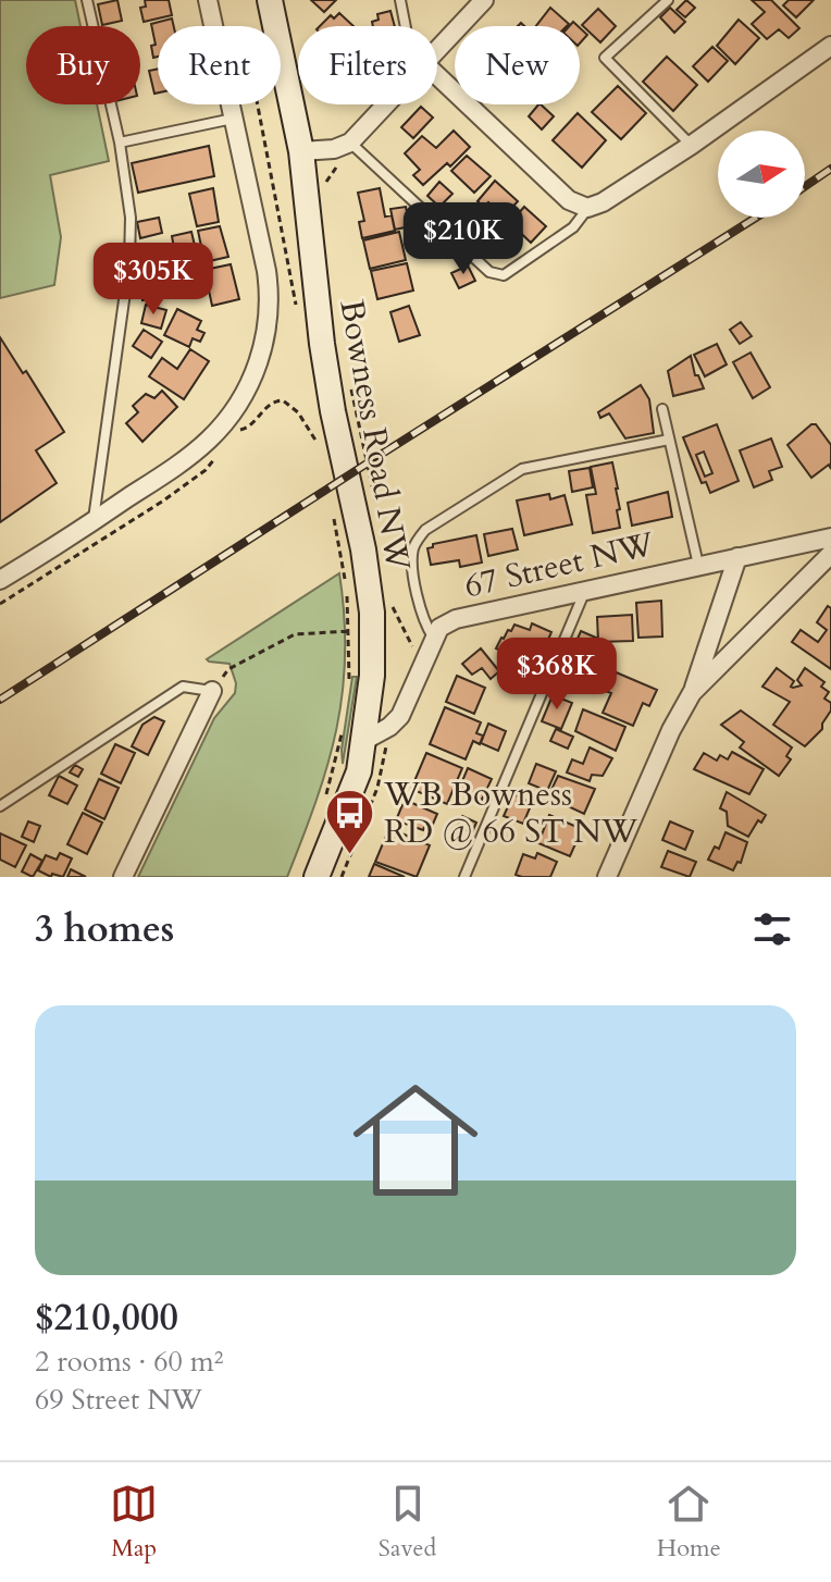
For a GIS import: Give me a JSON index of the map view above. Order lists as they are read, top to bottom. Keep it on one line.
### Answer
{"streets":{"street":["Bowness Road NW","67 Street NW"]},"crossings":[["Bowness Road NW","67 Street NW"]],"places":{"bus stop":["WB Bowness RD @ 66 ST NW"]},"north":"right","page":{"chip":["Buy","Rent","Filters","New"],"price":["$210K","$305K","$368K"],"heading":"3 homes","list":[{"name":"$210,000","note":"2 rooms · 60 m² · 69 Street NW"}],"tabs":["Map","Saved","Home"]}}
